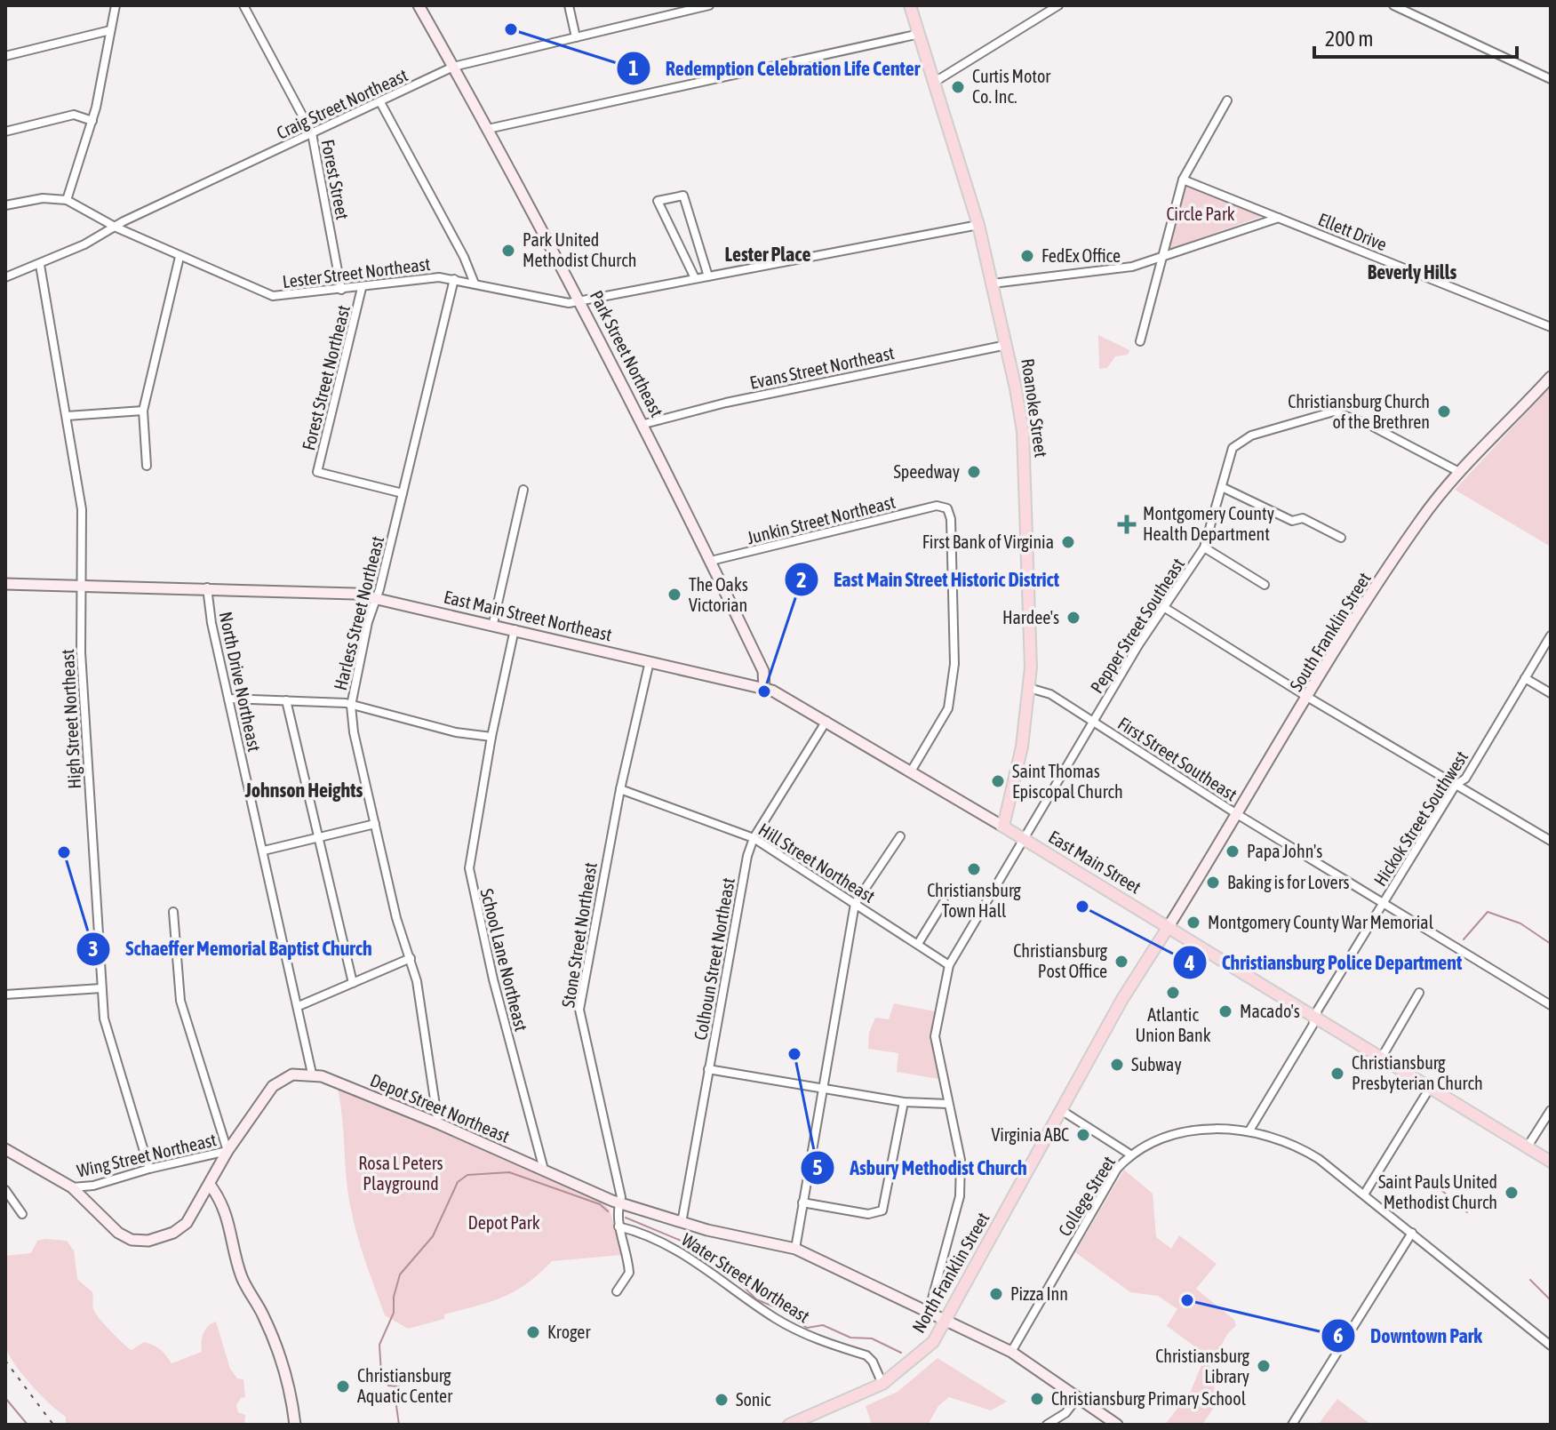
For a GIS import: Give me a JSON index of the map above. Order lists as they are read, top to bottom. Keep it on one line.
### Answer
{"streets":{"main road":["Roanoke Street","East Main Street","North Franklin Street"],"street":["Craig Street Northeast","Forest Street","Ellett Drive","Lester Street Northeast","Park Street Northeast","Evans Street Northeast","Forest Street Northeast","Junkin Street Northeast","Harless Street Northeast","East Main Street Northeast","Pepper Street Southeast","South Franklin Street","North Drive Northeast","High Street Northeast","First Street Southeast","Hickok Street Southwest","Hill Street Northeast","Stone Street Northeast","Colhoun Street Northeast","School Lane Northeast","Depot Street Northeast","Wing Street Northeast","College Street","Water Street Northeast"]},"crossings":[["Craig Street Northeast","Forest Street"],["Craig Street Northeast","Lester Street Northeast"],["Craig Street Northeast","Park Street Northeast"],["Craig Street Northeast","High Street Northeast"],["Forest Street","Lester Street Northeast"],["Lester Street Northeast","Park Street Northeast"],["Lester Street Northeast","Forest Street Northeast"],["Lester Street Northeast","Roanoke Street"],["Lester Street Northeast","Harless Street Northeast"],["Park Street Northeast","Evans Street Northeast"],["Park Street Northeast","Junkin Street Northeast"],["Park Street Northeast","East Main Street Northeast"],["Evans Street Northeast","Roanoke Street"],["Forest Street Northeast","Harless Street Northeast"],["Roanoke Street","East Main Street Northeast"],["Roanoke Street","First Street Southeast"],["Roanoke Street","East Main Street"],["Junkin Street Northeast","East Main Street Northeast"],["Harless Street Northeast","East Main Street Northeast"],["Harless Street Northeast","Depot Street Northeast"],["East Main Street Northeast","North Drive Northeast"],["East Main Street Northeast","High Street Northeast"],["East Main Street Northeast","East Main Street"],["East Main Street Northeast","Stone Street Northeast"],["East Main Street Northeast","Colhoun Street Northeast"],["East Main Street Northeast","School Lane Northeast"],["Pepper Street Southeast","South Franklin Street"],["Pepper Street Southeast","First Street Southeast"],["Pepper Street Southeast","East Main Street"],["Pepper Street Southeast","Hill Street Northeast"],["Pepper Street Southeast","Depot Street Northeast"],["South Franklin Street","First Street Southeast"],["South Franklin Street","East Main Street"],["South Franklin Street","North Franklin Street"],["North Drive Northeast","Depot Street Northeast"],["High Street Northeast","Wing Street Northeast"],["First Street Southeast","Hickok Street Southwest"],["Hickok Street Southwest","East Main Street"],["Hickok Street Southwest","College Street"],["East Main Street","North Franklin Street"],["Hill Street Northeast","Stone Street Northeast"],["Hill Street Northeast","Colhoun Street Northeast"],["Stone Street Northeast","Depot Street Northeast"],["Stone Street Northeast","Water Street Northeast"],["Colhoun Street Northeast","Depot Street Northeast"],["School Lane Northeast","Depot Street Northeast"],["Depot Street Northeast","College Street"],["Depot Street Northeast","North Franklin Street"],["North Franklin Street","Water Street Northeast"]],"districts":["Lester Place","Beverly Hills","Johnson Heights"],"parks":["Circle Park","Rosa L Peters Playground","Depot Park"],"places":{"other":["Redemption Celebration Life Center","Curtis Motor Co. Inc.","Park United Methodist Church","FedEx Office","Christiansburg Church of the Brethren","Speedway","First Bank of Virginia","The Oaks Victorian","Hardee's","East Main Street Historic District","Saint Thomas Episcopal Church","Papa John's","Schaeffer Memorial Baptist Church","Christiansburg Town Hall","Baking is for Lovers","Christiansburg Police Department","Montgomery County War Memorial","Christiansburg Post Office","Atlantic Union Bank","Macado's","Asbury Methodist Church","Subway","Christiansburg Presbyterian Church","Virginia ABC","Saint Pauls United Methodist Church","Pizza Inn","Downtown Park","Kroger","Christiansburg Library","Christiansburg Aquatic Center","Christiansburg Primary School","Sonic"],"health":["Montgomery County Health Department"]},"scale_bar":"200 m"}
